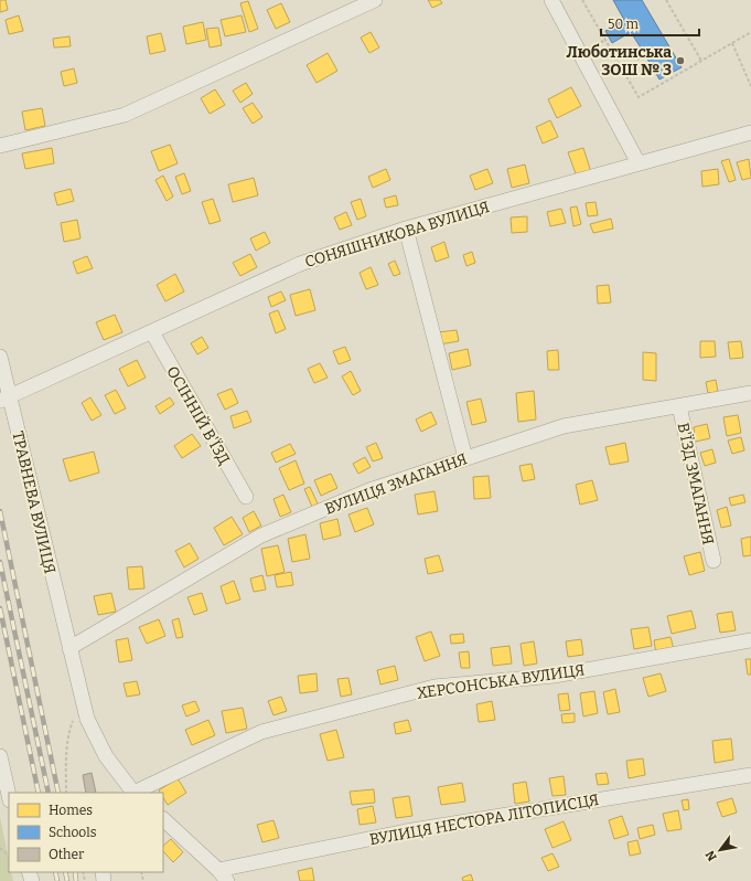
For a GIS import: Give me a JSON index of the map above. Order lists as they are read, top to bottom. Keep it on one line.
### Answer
{"streets":{"street":["СОНЯШНИКОВА ВУЛИЦЯ","ОСІННІЙ В'ЇЗД","ВУЛИЦЯ ЗМАГАННЯ","В'ЇЗД ЗМАГАННЯ","ТРАВНЕВА ВУЛИЦЯ","ХЕРСОНСЬКА ВУЛИЦЯ","ВУЛИЦЯ НЕСТОРА ЛІТОПИСЦЯ"]},"crossings":[["СОНЯШНИКОВА ВУЛИЦЯ","ОСІННІЙ В'ЇЗД"],["СОНЯШНИКОВА ВУЛИЦЯ","ТРАВНЕВА ВУЛИЦЯ"],["ВУЛИЦЯ ЗМАГАННЯ","В'ЇЗД ЗМАГАННЯ"],["ВУЛИЦЯ ЗМАГАННЯ","ТРАВНЕВА ВУЛИЦЯ"]],"places":["Люботинська ЗОШ № 3"],"legend":["Homes","Schools","Other"],"scale_bar":"50 m","north":"bottom left"}
